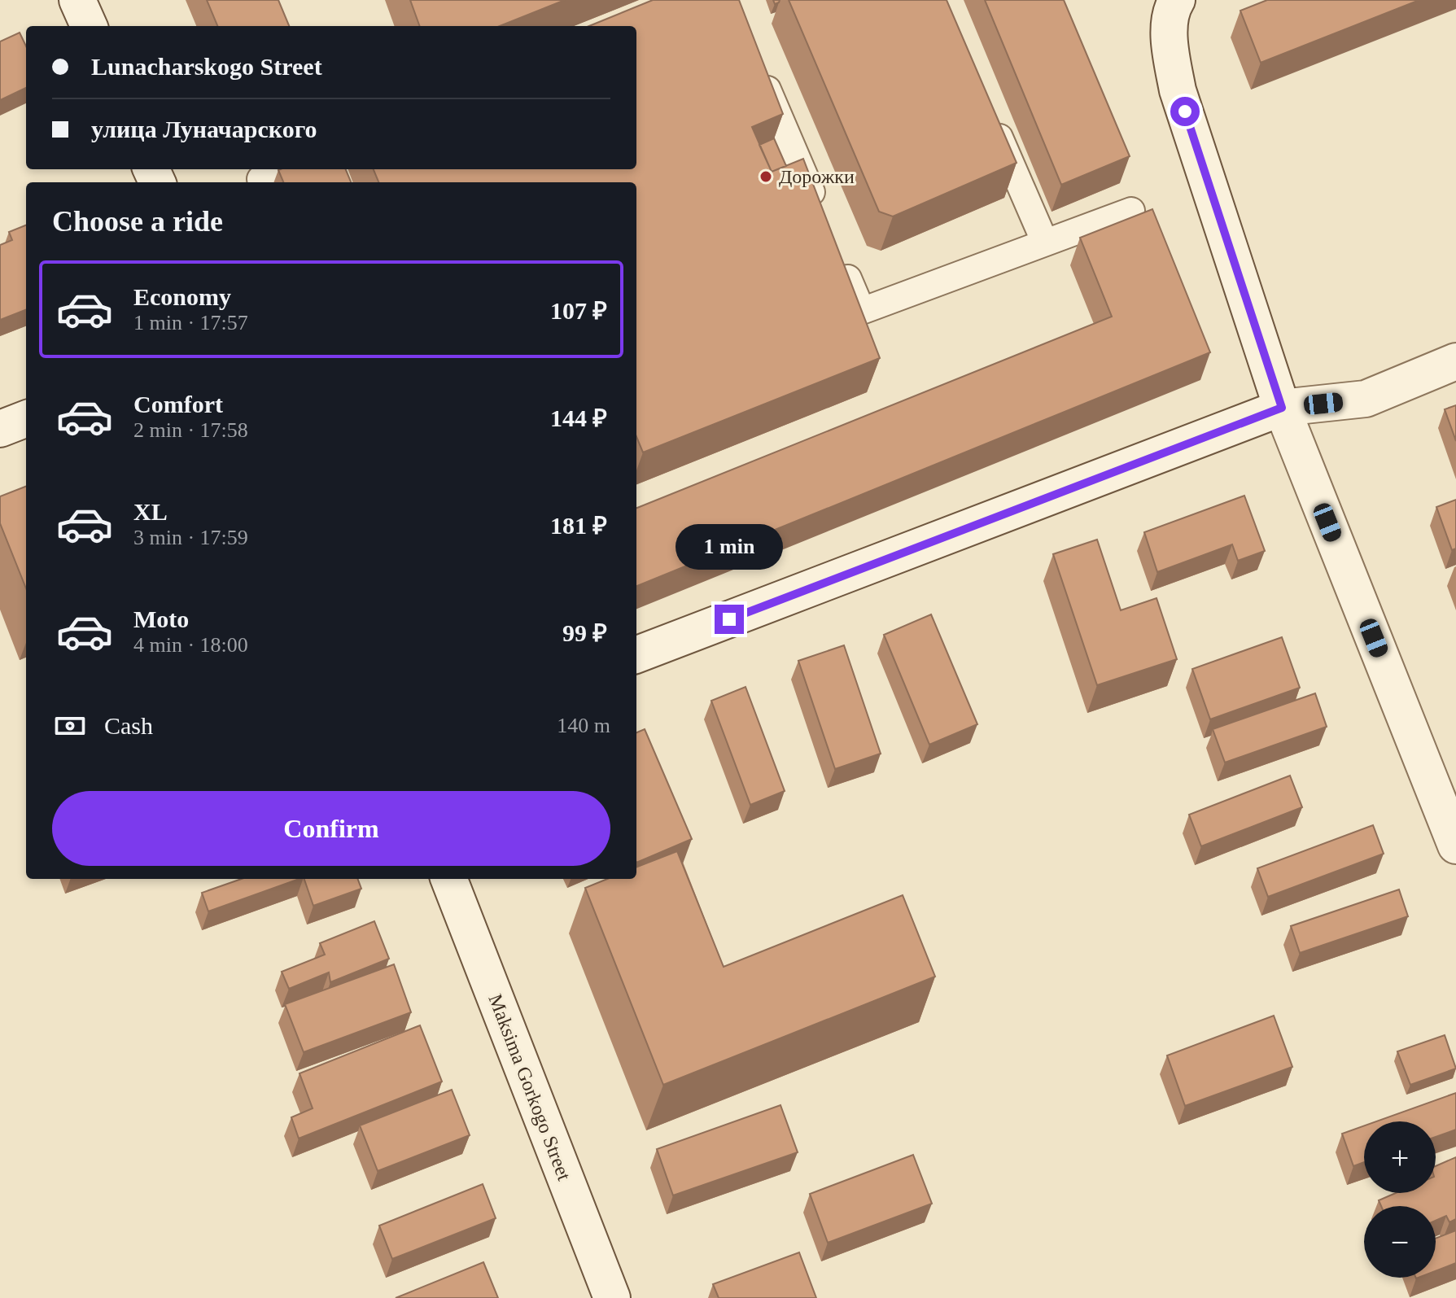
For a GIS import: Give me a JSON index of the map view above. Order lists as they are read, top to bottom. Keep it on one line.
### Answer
{"streets":{"street":["Maksima Gorkogo Street"]},"places":["Дорожки"],"page":{"banner":["Lunacharskogo Street","улица Луначарского"],"heading":"Choose a ride","list":[{"name":"Economy","note":"1 min · 17:57","value":"107 ₽"},{"name":"Comfort","note":"2 min · 17:58","value":"144 ₽"},{"name":"XL","note":"3 min · 17:59","value":"181 ₽"},{"name":"Moto","note":"4 min · 18:00","value":"99 ₽"}],"bubble":"1 min","pay":["Cash","140 m"],"buttons":"Confirm","map_buttons":["+","−"]}}
